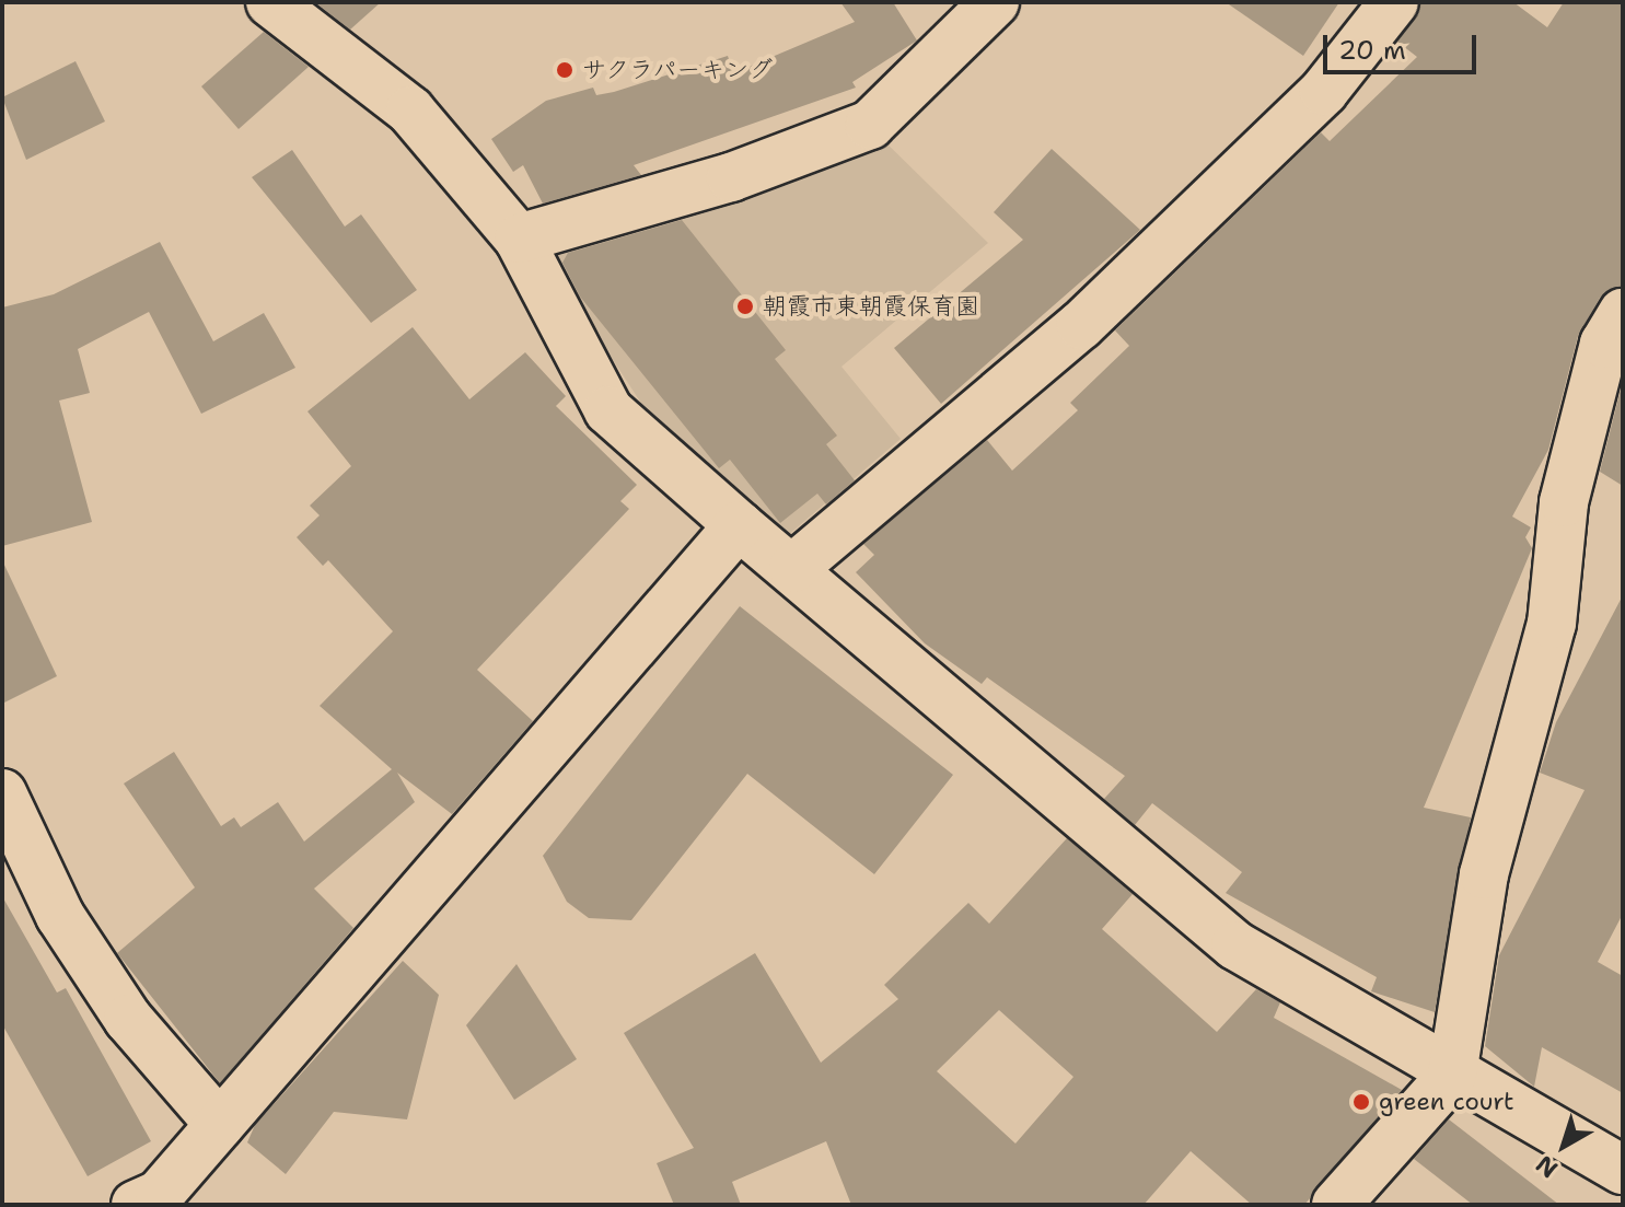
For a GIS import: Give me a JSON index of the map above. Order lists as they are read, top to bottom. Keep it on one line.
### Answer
{"places":["サクラパーキング","朝霞市東朝霞保育園","green court"],"scale_bar":"20 m","north":"bottom left"}
